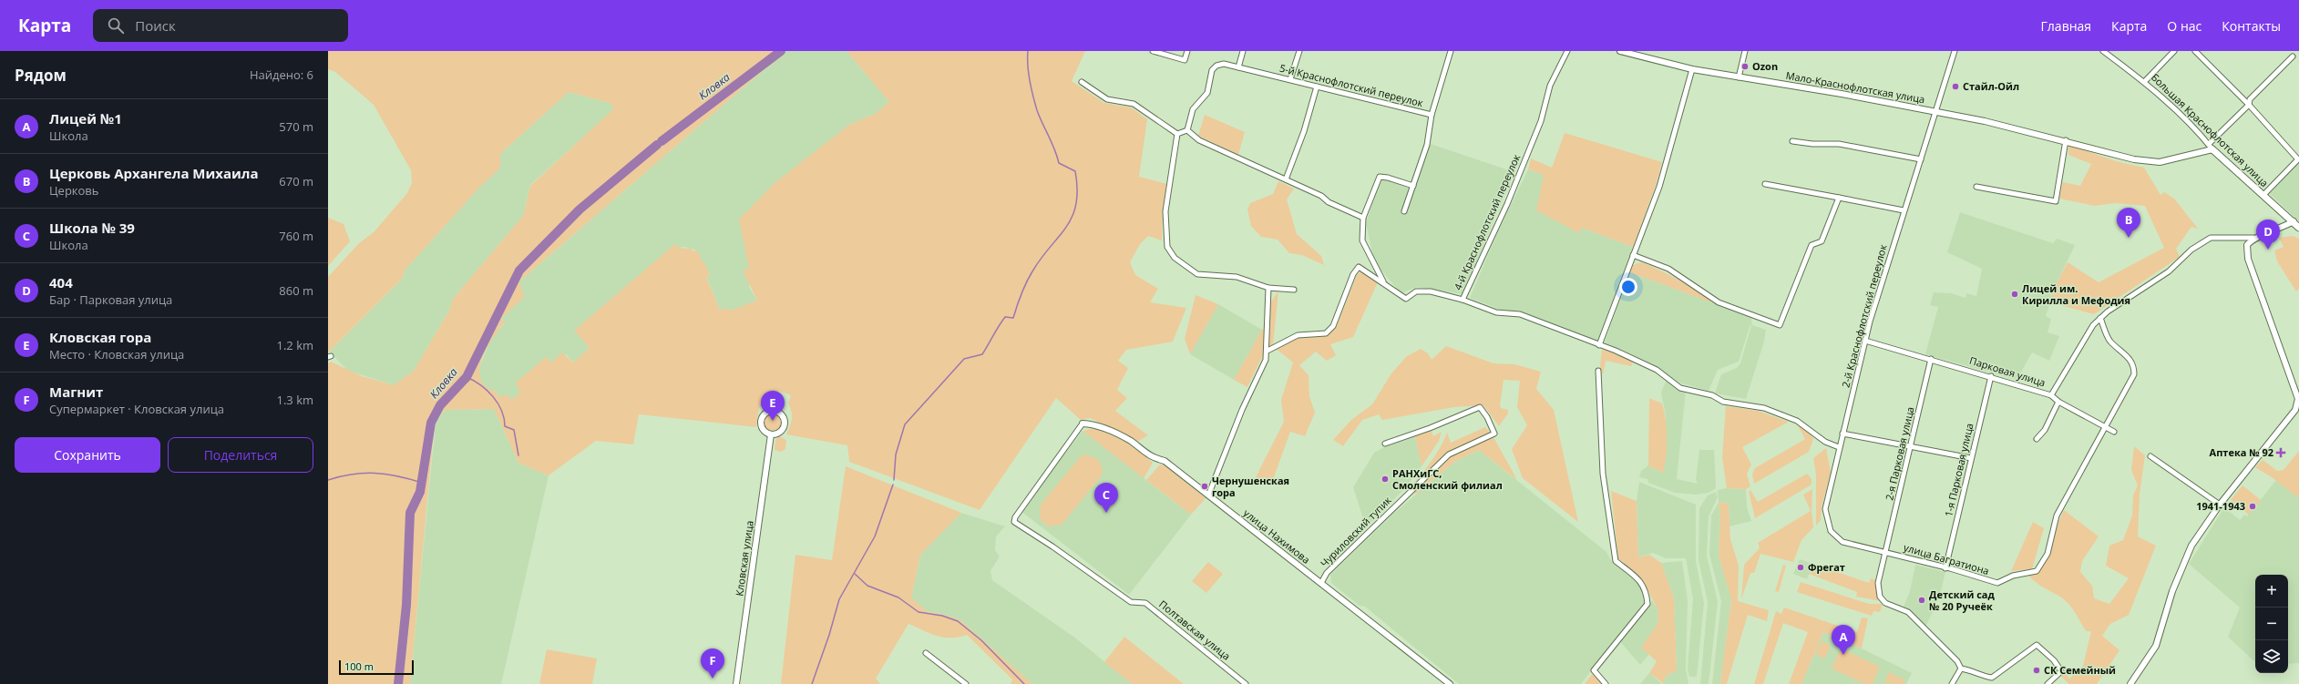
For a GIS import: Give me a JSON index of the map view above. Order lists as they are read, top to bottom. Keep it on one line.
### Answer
{"streets":{"main road":["Большая Краснофлотская улица"],"street":["5-й Краснофлотский переулок","Мало-Краснофлотская улица","4-й Краснофлотский переулок","2-й Краснофлотский переулок","Парковая улица","2-я Парковая улица","1-я Парковая улица","Чуриловский тупик","улица Нахимова","Кловская улица","улица Багратиона","Полтавская улица"]},"crossings":[["Мало-Краснофлотская улица","Большая Краснофлотская улица"],["Мало-Краснофлотская улица","2-й Краснофлотский переулок"],["Большая Краснофлотская улица","Парковая улица"],["4-й Краснофлотский переулок","2-й Краснофлотский переулок"],["2-й Краснофлотский переулок","Парковая улица"],["2-й Краснофлотский переулок","2-я Парковая улица"],["2-й Краснофлотский переулок","улица Багратиона"],["Парковая улица","2-я Парковая улица"],["Парковая улица","1-я Парковая улица"],["Парковая улица","улица Багратиона"],["2-я Парковая улица","улица Багратиона"],["1-я Парковая улица","улица Багратиона"],["Чуриловский тупик","улица Нахимова"],["улица Нахимова","Полтавская улица"]],"water":["Кловка"],"places":{"other":["Ozon","Стайл-Ойл","Лицей им. Кирилла и Мефодия","РАНХиГС, Смоленский филиал","Чернушенская гора","1941-1943","Фрегат","Детский сад № 20 Ручеёк","СК Семейный"],"health":["Аптека № 92"]},"scale_bar":"100 m","page":{"header":"Карта","search":"Поиск","nav":["Главная","Карта","О нас","Контакты"],"heading":["Рядом","Найдено: 6"],"list":[{"mark":"A","name":"Лицей №1","note":"Школа","value":"570 m"},{"mark":"B","name":"Церковь Архангела Михаила","note":"Церковь","value":"670 m"},{"mark":"C","name":"Школа № 39","note":"Школа","value":"760 m"},{"mark":"D","name":"404","note":"Бар · Парковая улица","value":"860 m"},{"mark":"E","name":"Кловская гора","note":"Место · Кловская улица","value":"1.2 km"},{"mark":"F","name":"Магнит","note":"Супермаркет · Кловская улица","value":"1.3 km"}],"pins":["B","D","E","C","A","F"],"buttons":["Сохранить","Поделиться"],"map_buttons":["+","−"],"scale":"100 m"}}
